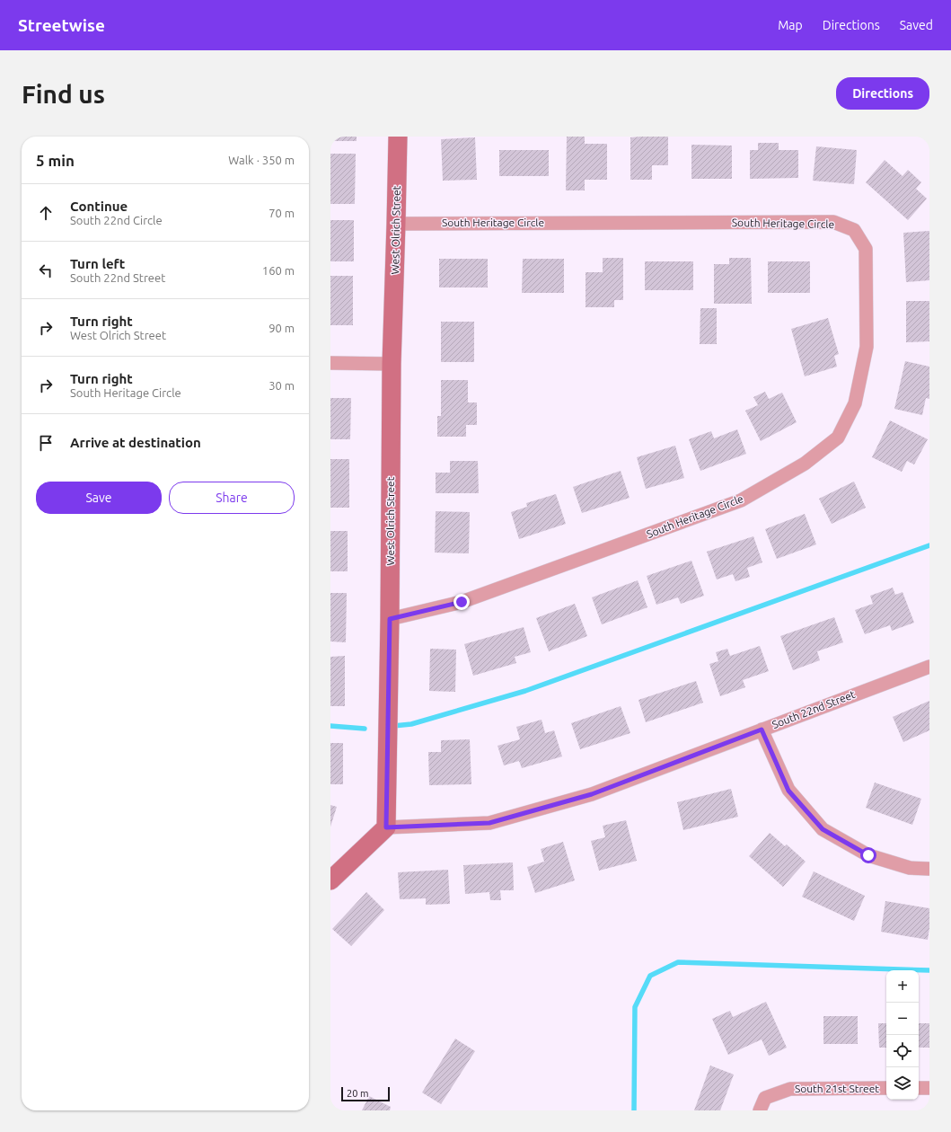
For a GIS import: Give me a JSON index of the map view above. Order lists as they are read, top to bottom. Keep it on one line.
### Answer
{"streets":{"street":["South Heritage Circle","West Olrich Street","South 22nd Street","South 21st Street"]},"crossings":[["South Heritage Circle","West Olrich Street"],["West Olrich Street","South 22nd Street"]],"scale_bar":"20 m","page":{"header":"Streetwise","nav":["Map","Directions","Saved"],"buttons":["Directions",["Save","Share"]],"title":"Find us","heading":["5 min","Walk · 350 m"],"list":[["Continue","South 22nd Circle","70 m"],["Turn left","South 22nd Street","160 m"],["Turn right","West Olrich Street","90 m"],["Turn right","South Heritage Circle","30 m"],"Arrive at destination"],"map_buttons":["+","−"],"scale":"20 m"}}
